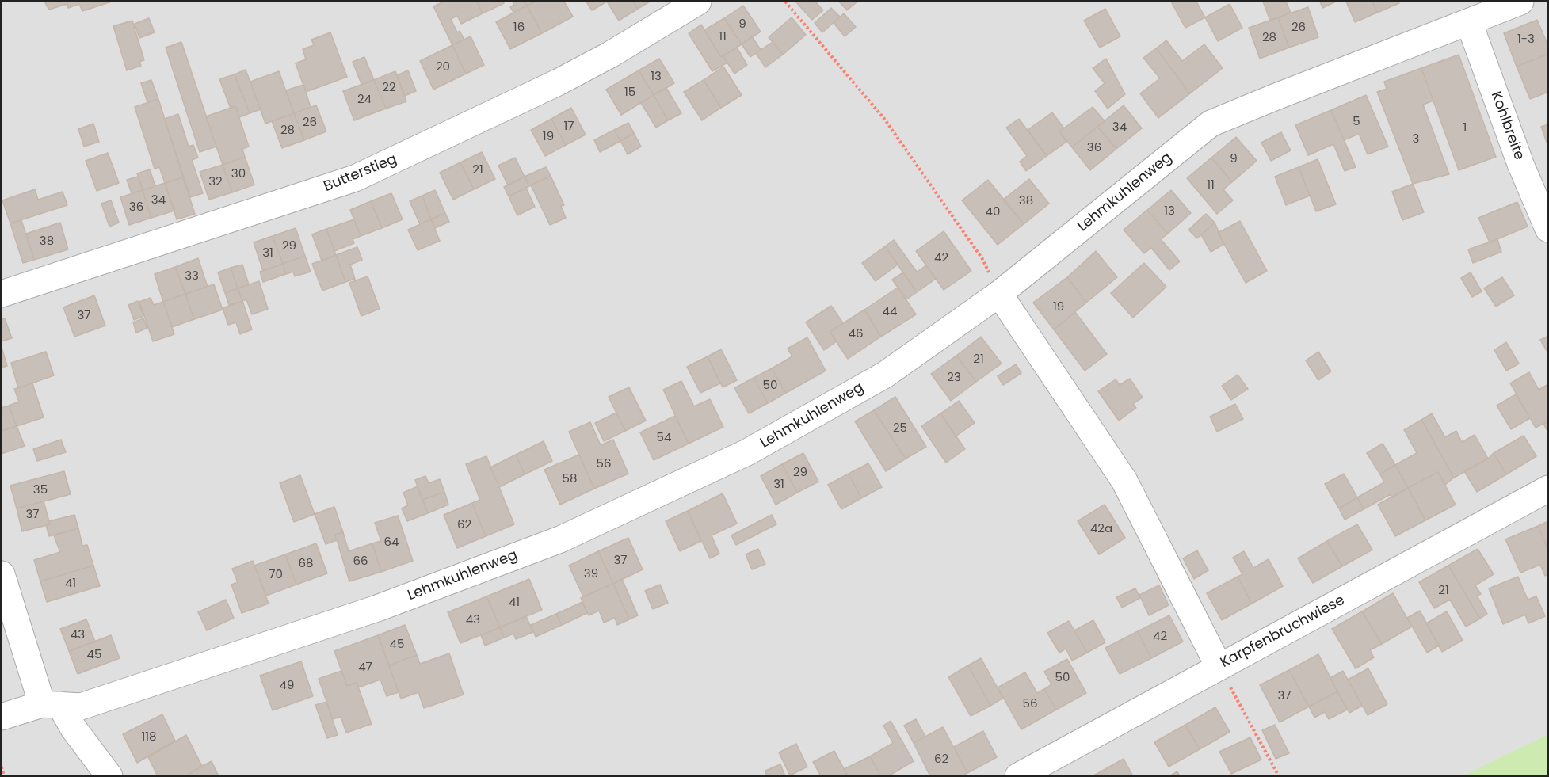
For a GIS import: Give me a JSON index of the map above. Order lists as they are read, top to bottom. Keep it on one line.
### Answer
{"streets":{"street":["Kohlbreite","Butterstieg","Lehmkuhlenweg","Karpfenbruchwiese"]},"crossings":[["Kohlbreite","Lehmkuhlenweg"]],"house_numbers":["9","16","26","11","28","1-3","20","13","22","15","24","5","26","17","34","1","28","19","3","36","9","21","30","32","11","34","38","36","13","40","38","29","31","42","33","19","44","37","46","21","23","50","25","54","56","29","58","31","35","37","62","42a","64","37","66","68","39","70","41","21","41","43","43","42","45","45","47","50","49","37","56","118","62"]}
